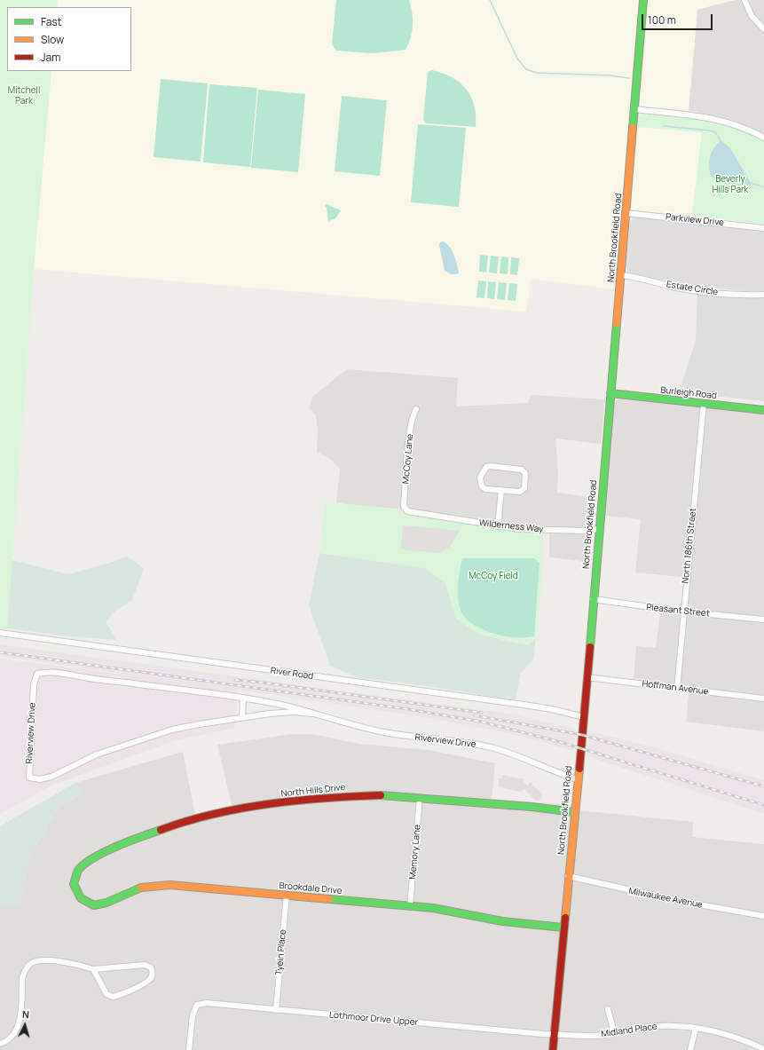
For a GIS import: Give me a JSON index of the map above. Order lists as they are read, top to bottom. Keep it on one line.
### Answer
{"streets":{"street":["Parkview Drive","North Brookfield Road","Estate Circle","Burleigh Road","McCoy Lane","Wilderness Way","North 186th Street","Pleasant Street","River Road","Hoffman Avenue","Riverview Drive","North Hills Drive","Memory Lane","Brookdale Drive","Milwaukee Avenue","Tyein Place","Lothmoor Drive Upper","Midland Place"]},"crossings":[["Parkview Drive","North Brookfield Road"],["North Brookfield Road","Estate Circle"],["North Brookfield Road","Burleigh Road"],["North Brookfield Road","Wilderness Way"],["North Brookfield Road","Pleasant Street"],["North Brookfield Road","River Road"],["North Brookfield Road","Hoffman Avenue"],["North Brookfield Road","Riverview Drive"],["North Brookfield Road","North Hills Drive"],["North Brookfield Road","Brookdale Drive"],["North Brookfield Road","Milwaukee Avenue"],["North Brookfield Road","Lothmoor Drive Upper"],["North Brookfield Road","Midland Place"],["Burleigh Road","North 186th Street"],["McCoy Lane","Wilderness Way"],["North 186th Street","Pleasant Street"],["North 186th Street","Hoffman Avenue"],["North Hills Drive","Memory Lane"],["North Hills Drive","Brookdale Drive"],["Memory Lane","Brookdale Drive"],["Brookdale Drive","Tyein Place"],["Tyein Place","Lothmoor Drive Upper"],["Lothmoor Drive Upper","Midland Place"]],"parks":["Mitchell Park","Beverly Hills Park","McCoy Field"],"legend":["Fast","Slow","Jam"],"scale_bar":"100 m","north":"top"}
